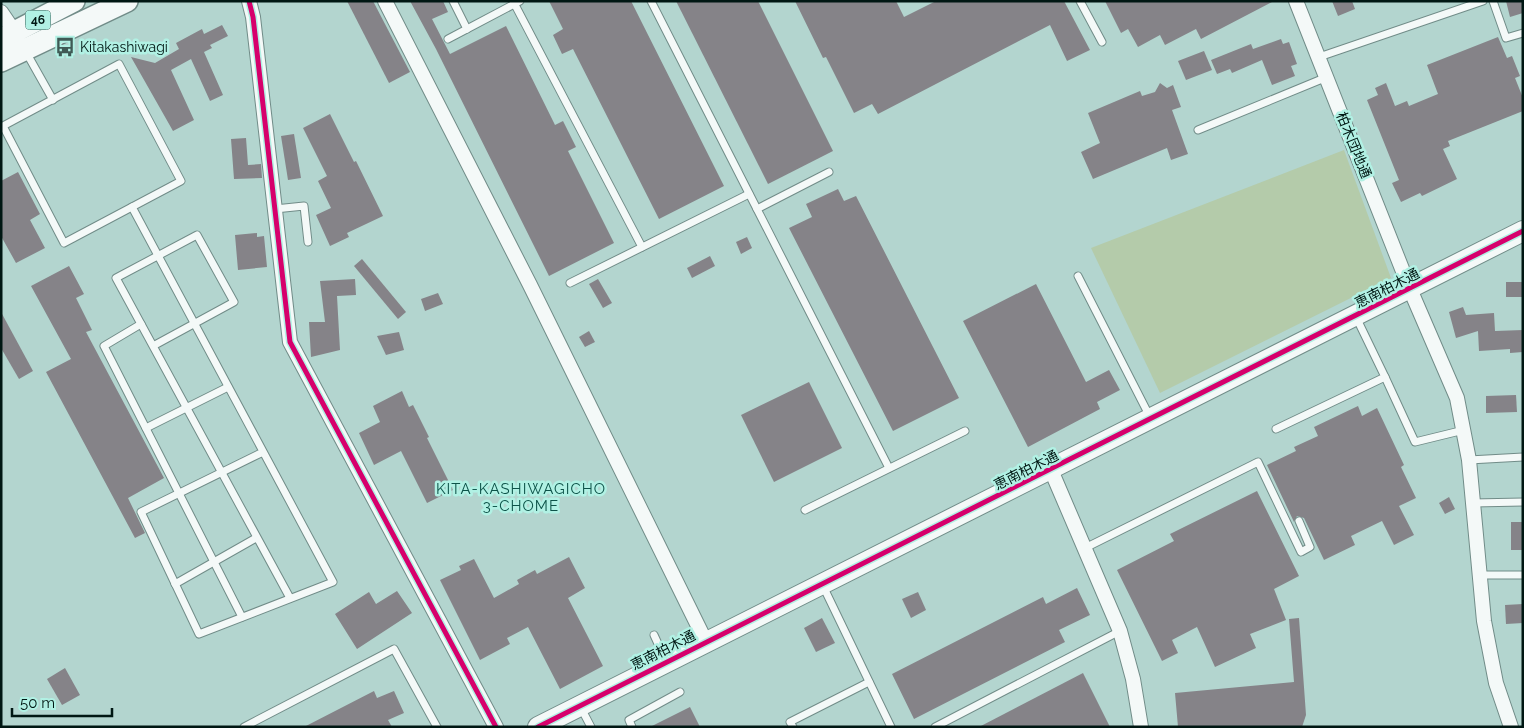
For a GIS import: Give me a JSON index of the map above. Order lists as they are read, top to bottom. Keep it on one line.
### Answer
{"streets":{"main road":["46"],"street":["柏木団地通","恵南柏木通"]},"crossings":[["柏木団地通","恵南柏木通"]],"districts":["KITA-KASHIWAGICHO 3-CHOME"],"places":{"bus stop":["Kitakashiwagi"]},"scale_bar":"50 m"}
